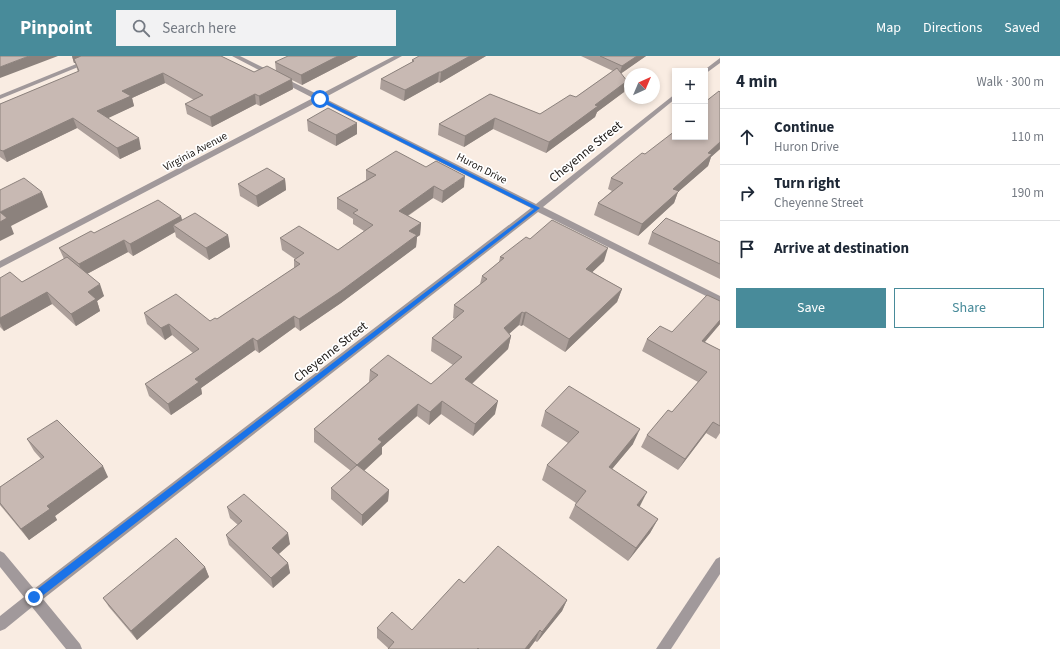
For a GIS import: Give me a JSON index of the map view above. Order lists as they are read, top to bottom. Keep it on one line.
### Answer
{"streets":{"street":["Virginia Avenue","Cheyenne Street","Huron Drive"]},"crossings":[["Virginia Avenue","Huron Drive"],["Cheyenne Street","Huron Drive"]],"north":"top right","page":{"header":"Pinpoint","search":"Search here","nav":["Map","Directions","Saved"],"heading":["4 min","Walk · 300 m"],"map_buttons":["+","−"],"list":[["Continue","Huron Drive","110 m"],["Turn right","Cheyenne Street","190 m"],"Arrive at destination"],"buttons":["Save","Share"]}}
